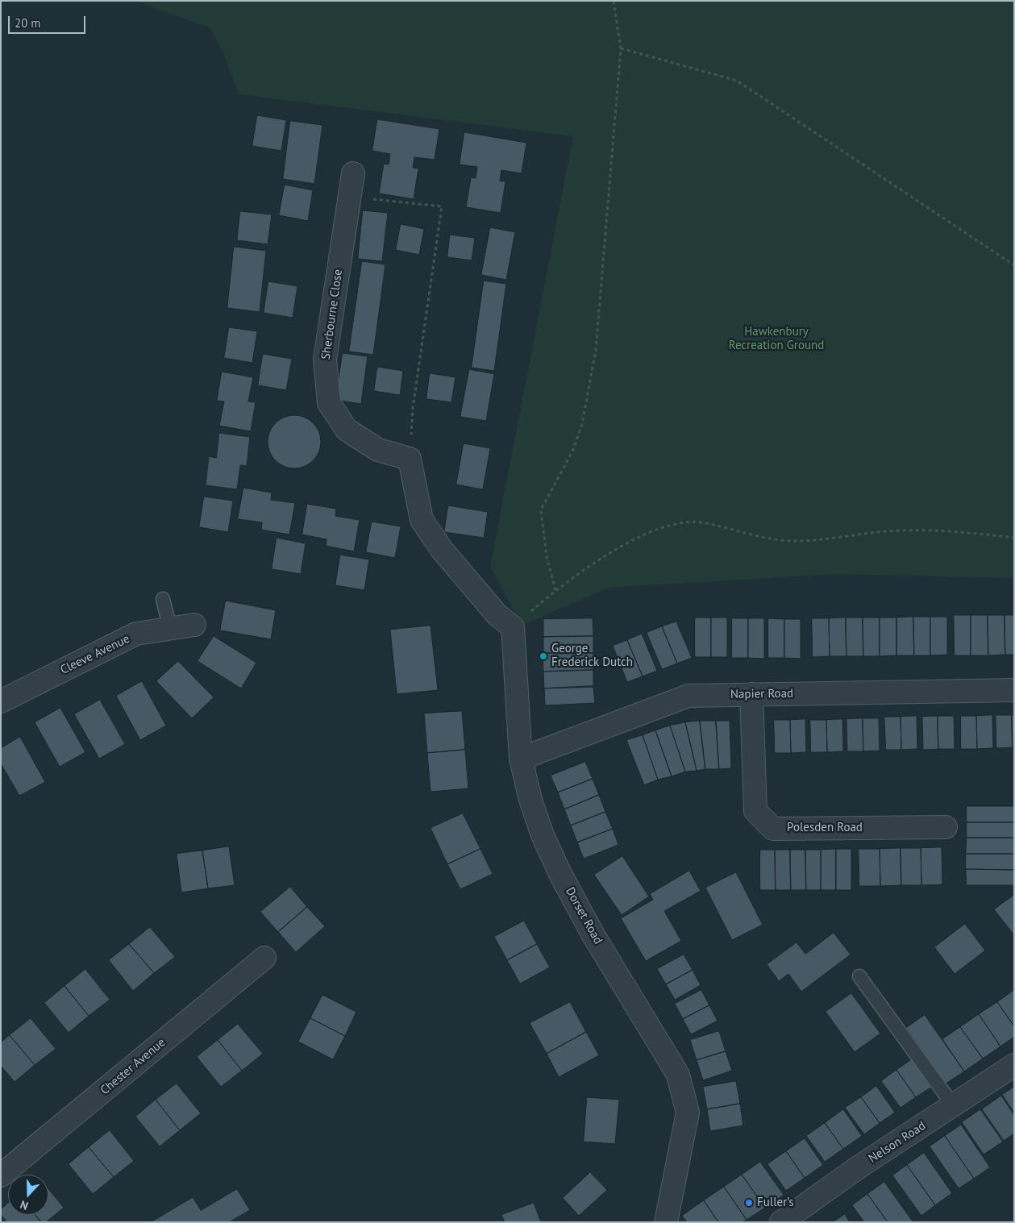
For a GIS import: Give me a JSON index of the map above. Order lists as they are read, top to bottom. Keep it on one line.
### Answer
{"streets":{"street":["Sherbourne Close","Cleeve Avenue","Napier Road","Polesden Road","Dorset Road","Chester Avenue","Nelson Road"]},"crossings":[["Napier Road","Polesden Road"],["Napier Road","Dorset Road"]],"parks":["Hawkenbury Recreation Ground"],"places":["George Frederick Dutch","Fuller’s"],"scale_bar":"20 m","north":"bottom"}
